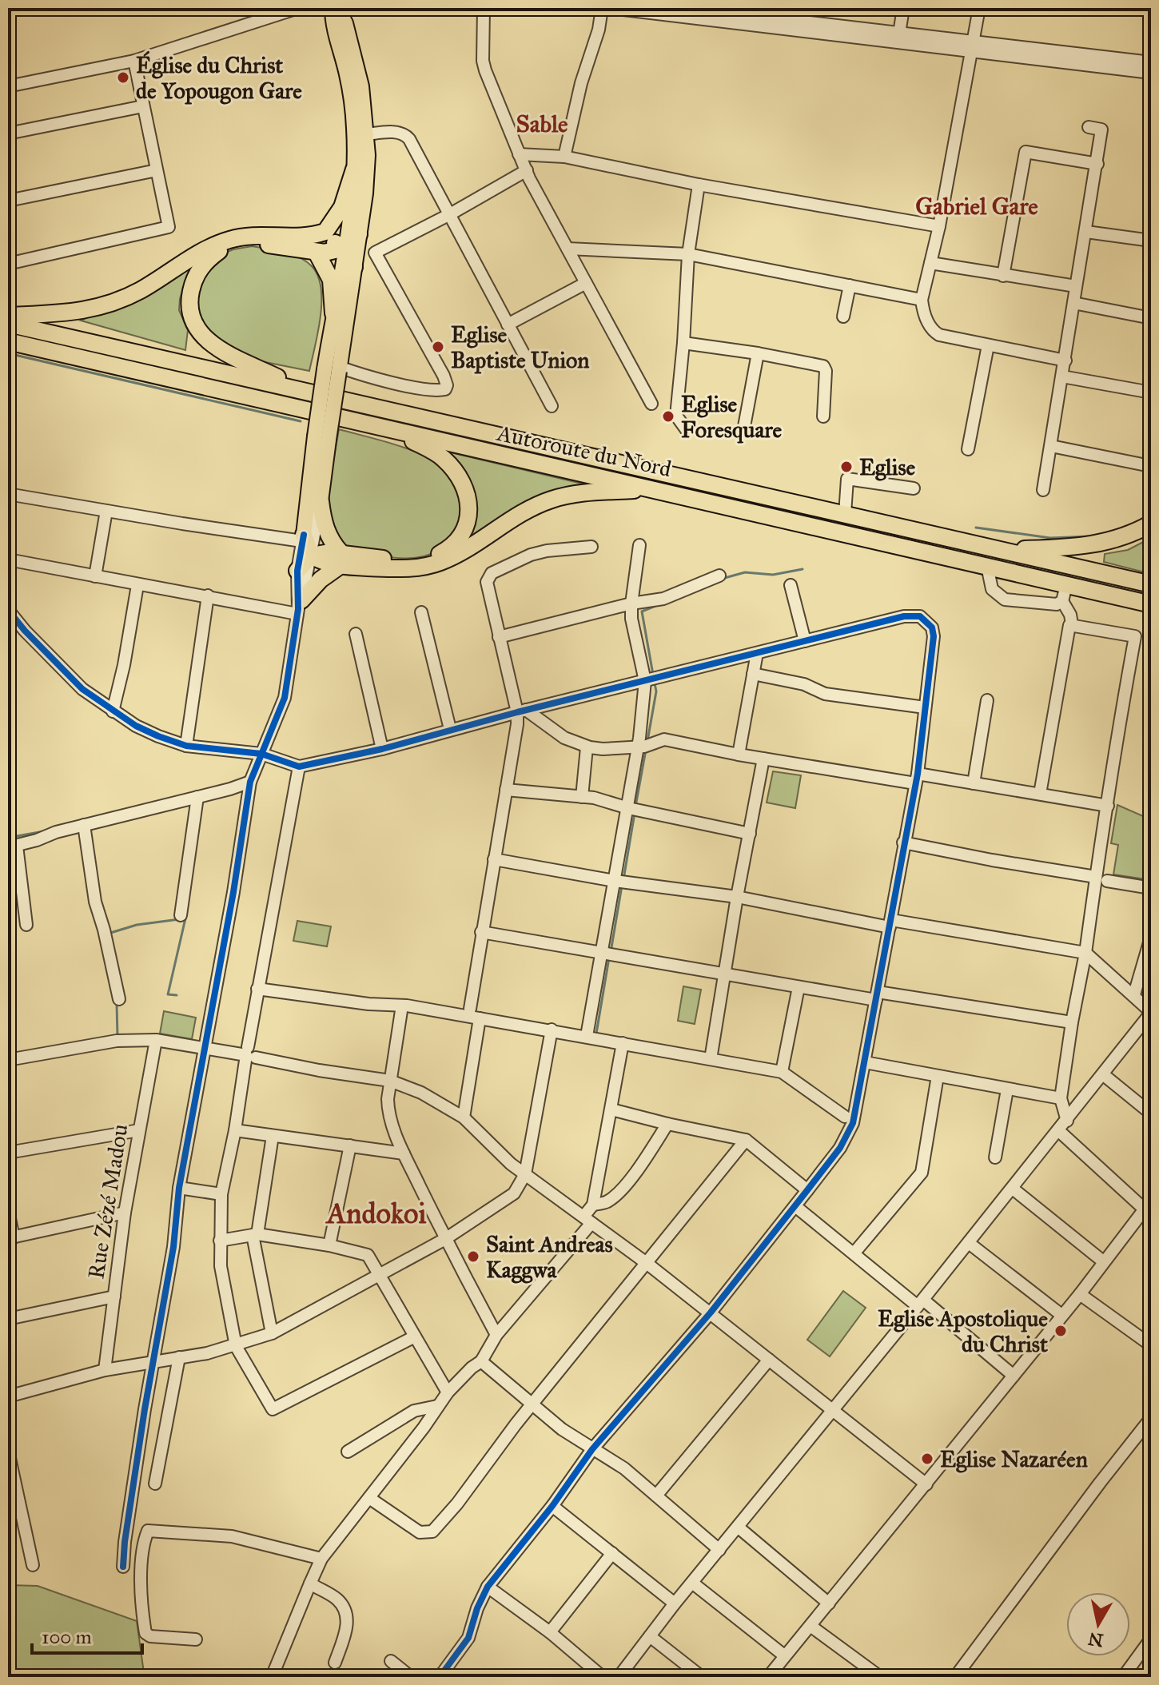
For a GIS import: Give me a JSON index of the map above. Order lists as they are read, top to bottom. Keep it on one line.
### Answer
{"streets":{"highway":["Autoroute du Nord"],"street":["Rue Zézé Madou"]},"districts":["Sable","Gabriel Gare","Andokoi"],"places":["Église du Christ de Yopougon Gare","Eglise Baptiste Union","Eglise Foresquare","Eglise","Saint Andreas Kaggwa","Eglise Apostolique du Christ","Eglise Nazaréen"],"scale_bar":"100 m","north":"bottom"}
